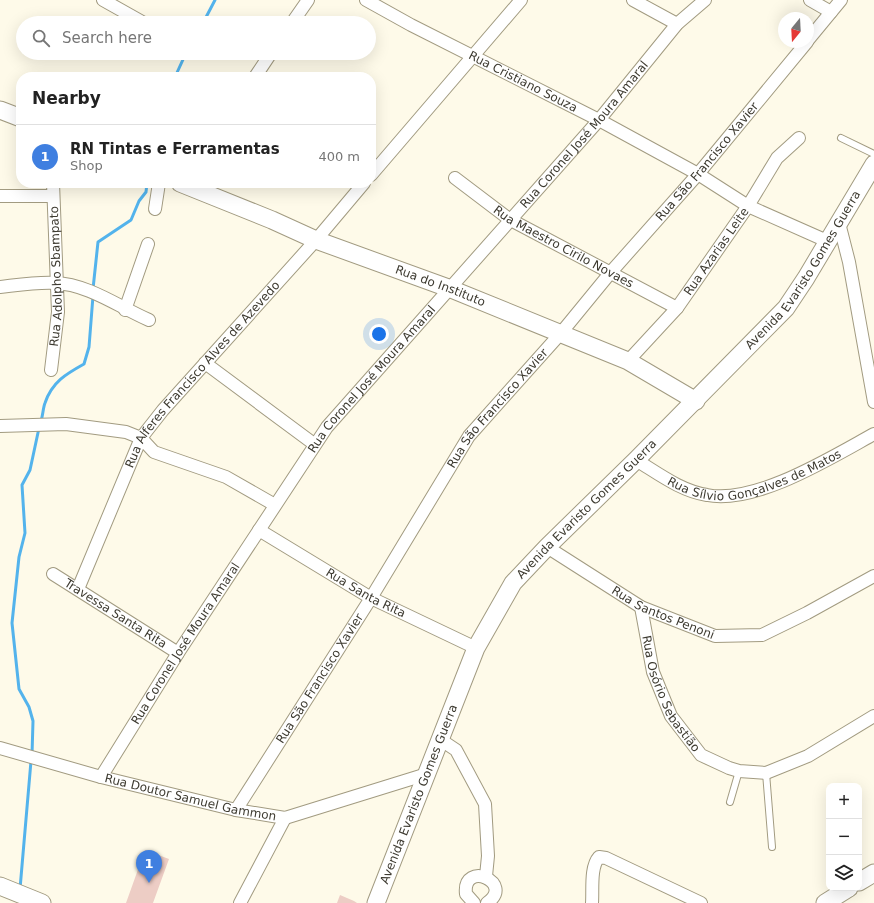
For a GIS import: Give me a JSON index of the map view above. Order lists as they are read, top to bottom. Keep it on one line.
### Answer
{"streets":{"main road":["Avenida Evaristo Gomes Guerra","Rua do Instituto"],"street":["Rua Cristiano Souza","Rua Coronel José Moura Amaral","Rua São Francisco Xavier","Rua Maestro Cirilo Novaes","Rua Azarias Leite","Rua Adolpho Sbampato","Rua Alferes Francisco Alves de Azevedo","Rua Sílvio Gonçalves de Matos","Rua Santa Rita","Rua Santos Penoni","Travessa Santa Rita","Rua Osório Sebastião","Rua Doutor Samuel Gammon"]},"crossings":[["Rua Cristiano Souza","Rua Coronel José Moura Amaral"],["Rua Cristiano Souza","Rua São Francisco Xavier"],["Rua Cristiano Souza","Rua Azarias Leite"],["Rua Cristiano Souza","Avenida Evaristo Gomes Guerra"],["Rua Coronel José Moura Amaral","Rua Maestro Cirilo Novaes"],["Rua Coronel José Moura Amaral","Rua do Instituto"],["Rua Coronel José Moura Amaral","Rua Santa Rita"],["Rua Coronel José Moura Amaral","Travessa Santa Rita"],["Rua Coronel José Moura Amaral","Rua Doutor Samuel Gammon"],["Rua São Francisco Xavier","Rua Maestro Cirilo Novaes"],["Rua São Francisco Xavier","Rua do Instituto"],["Rua São Francisco Xavier","Rua Santa Rita"],["Rua São Francisco Xavier","Rua Doutor Samuel Gammon"],["Rua Maestro Cirilo Novaes","Rua Azarias Leite"],["Rua Azarias Leite","Rua do Instituto"],["Avenida Evaristo Gomes Guerra","Rua do Instituto"],["Avenida Evaristo Gomes Guerra","Rua Sílvio Gonçalves de Matos"],["Avenida Evaristo Gomes Guerra","Rua Santa Rita"],["Avenida Evaristo Gomes Guerra","Rua Santos Penoni"],["Avenida Evaristo Gomes Guerra","Rua Doutor Samuel Gammon"],["Rua do Instituto","Rua Alferes Francisco Alves de Azevedo"],["Rua Alferes Francisco Alves de Azevedo","Travessa Santa Rita"],["Rua Santos Penoni","Rua Osório Sebastião"]],"north":"bottom","page":{"search":"Search here","heading":"Nearby","list":[{"mark":"1","name":"RN Tintas e Ferramentas","note":"Shop","value":"400 m"}],"map_buttons":["+","−"],"pins":"1"}}
